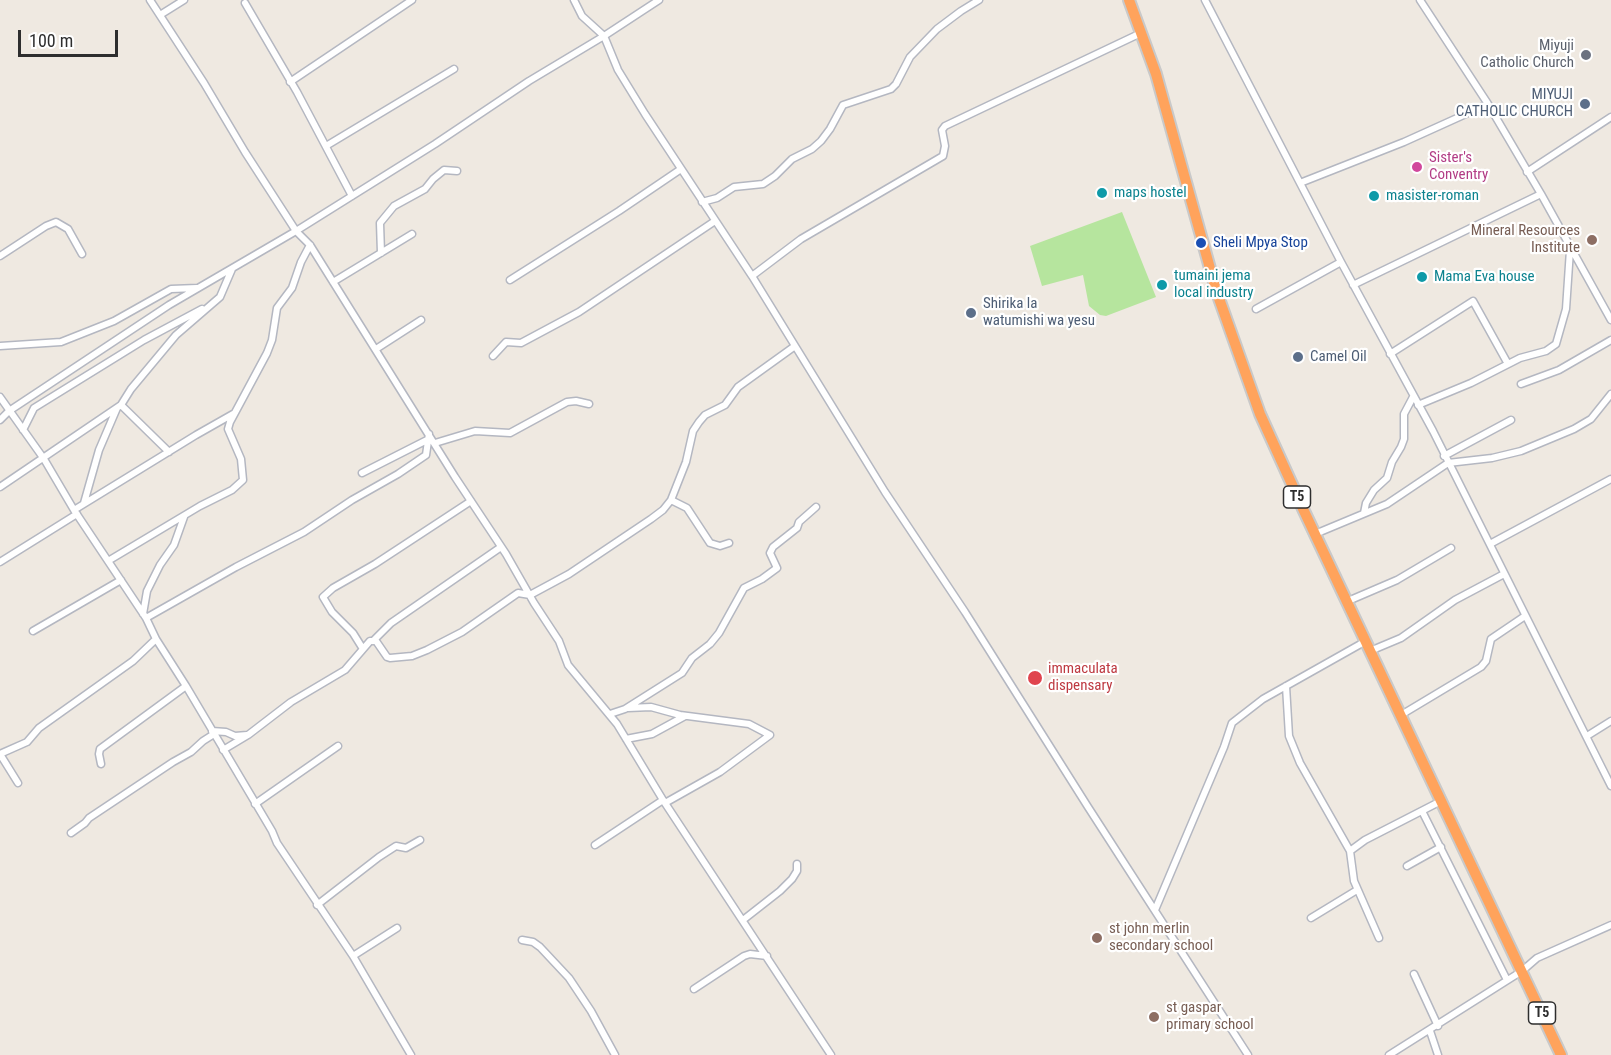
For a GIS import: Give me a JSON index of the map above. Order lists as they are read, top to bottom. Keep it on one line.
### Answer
{"streets":{"highway":["T5"]},"places":["Miyuji Catholic Church","MIYUJI CATHOLIC CHURCH","Sister's Conventry","maps hostel","masister-roman","Mineral Resources Institute","Sheli Mpya Stop","Mama Eva house","tumaini jema local industry","Shirika la watumishi wa yesu","Camel Oil","immaculata dispensary","st john merlin secondary school","st gaspar primary school"],"scale_bar":"100 m"}
